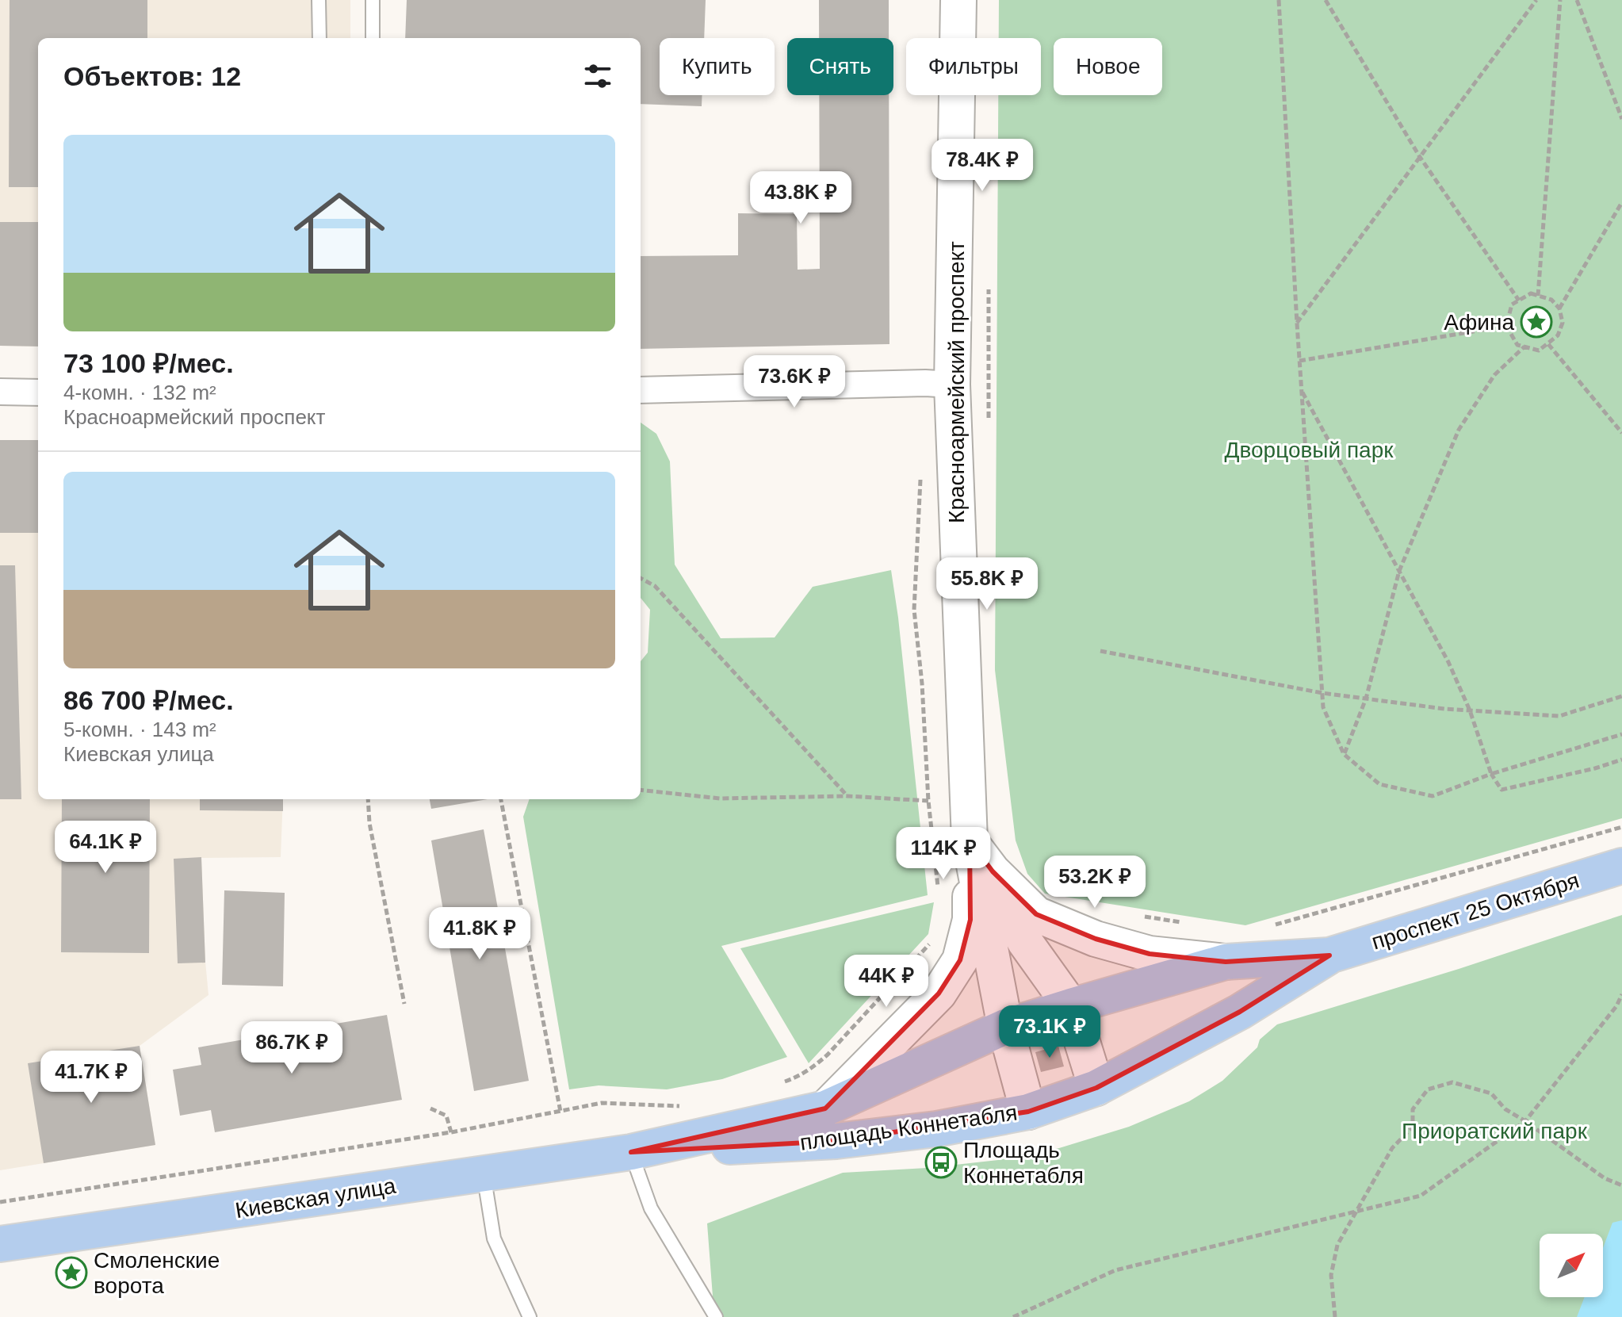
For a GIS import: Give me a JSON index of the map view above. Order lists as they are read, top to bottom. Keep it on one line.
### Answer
{"streets":{"main road":["Красноармейский проспект","проспект 25 Октября","площадь Коннетабля","Киевская улица"]},"crossings":[["Красноармейский проспект","площадь Коннетабля"],["проспект 25 Октября","площадь Коннетабля"],["площадь Коннетабля","Киевская улица"]],"parks":["Дворцовый парк","Приоратский парк"],"places":{"place":["Афина","Смоленские ворота"],"bus stop":["Площадь Коннетабля"]},"north":"top right","page":{"chip":["Купить","Снять","Фильтры","Новое"],"heading":"Объектов: 12","list":[{"name":"73 100 ₽/мес.","note":"4-комн. · 132 m² · Красноармейский проспект"},{"name":"86 700 ₽/мес.","note":"5-комн. · 143 m² · Киевская улица"}],"price":["78.4K ₽","43.8K ₽","73.6K ₽","55.8K ₽","64.1K ₽","114K ₽","53.2K ₽","41.8K ₽","44K ₽","73.1K ₽","86.7K ₽","41.7K ₽"]}}
